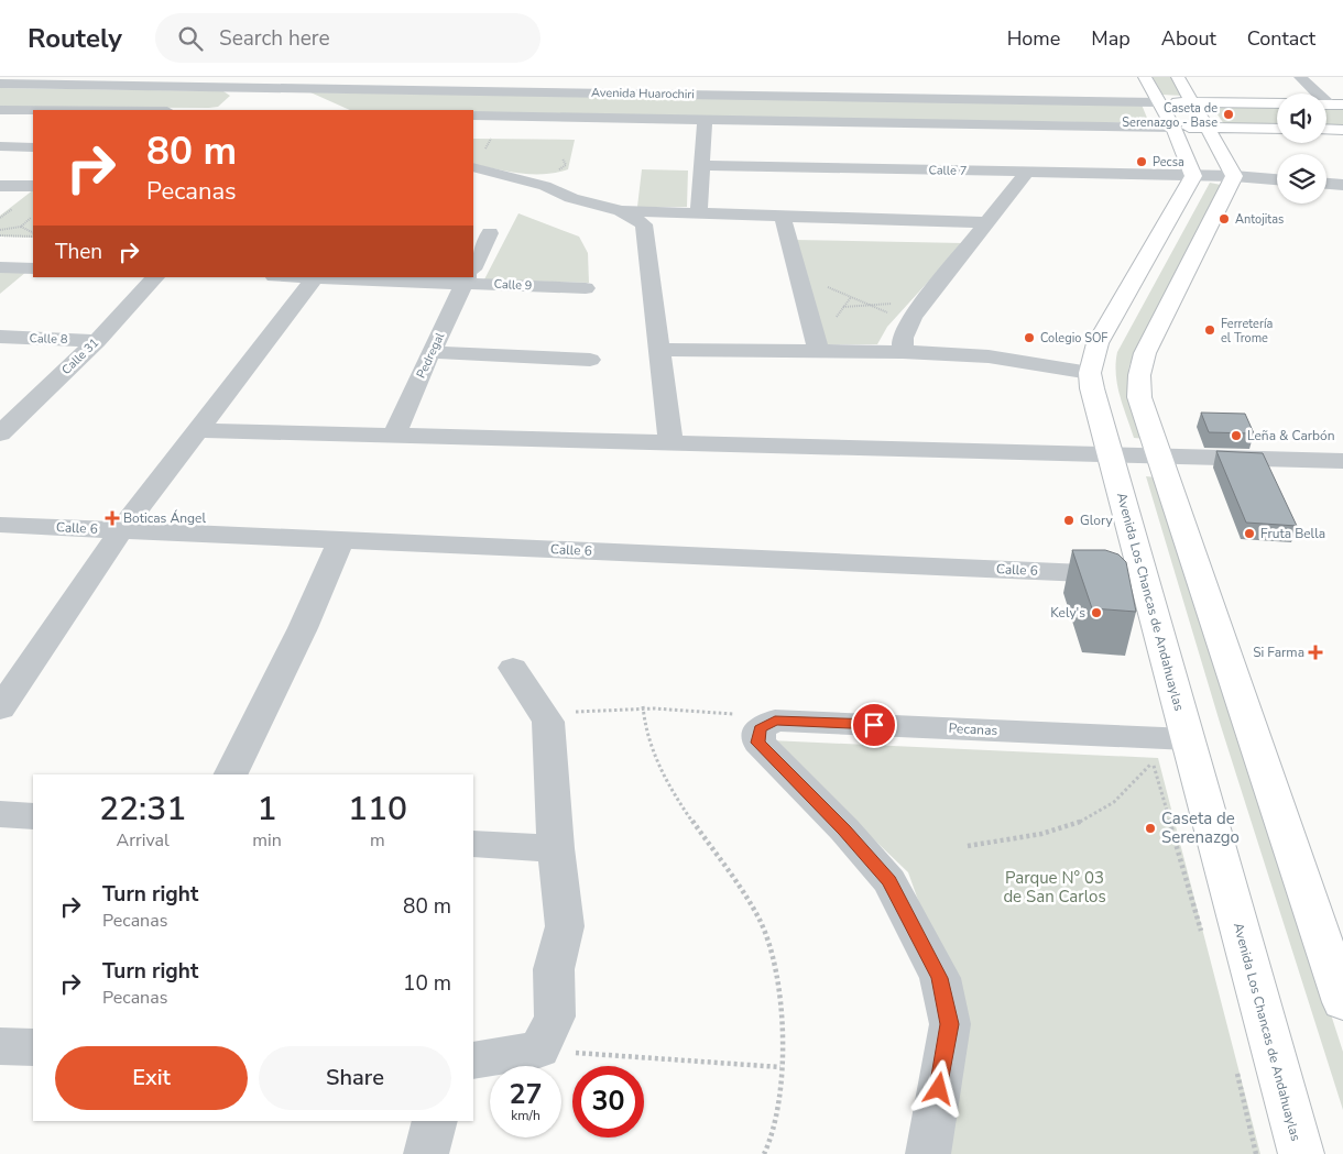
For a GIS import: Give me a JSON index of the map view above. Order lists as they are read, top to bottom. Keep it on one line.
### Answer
{"streets":{"main road":["Avenida Huarochiri","Avenida Los Chancas de Andahuaylas"],"street":["Calle 7","Calle 9","Calle 8","Pedregal","Calle 31","Calle 6","Pecanas"]},"crossings":[["Avenida Huarochiri","Calle 7"],["Avenida Huarochiri","Avenida Los Chancas de Andahuaylas"],["Calle 7","Avenida Los Chancas de Andahuaylas"],["Calle 8","Calle 31"],["Calle 6","Avenida Los Chancas de Andahuaylas"],["Avenida Los Chancas de Andahuaylas","Pecanas"]],"parks":["Parque N° 03 de San Carlos"],"places":{"other":["Caseta de Serenazgo - Base","Pecsa","Antojitas","Ferretería el Trome","Colegio SOF","Leña & Carbón","Glory","Fruta Bella","Kely's","Caseta de Serenazgo"],"health":["Boticas Ángel","Si Farma"]},"page":{"header":"Routely","search":"Search here","nav":["Home","Map","About","Contact"],"turn":["80 m","Pecanas"],"then":"Then","eta":["22:31","Arrival","1","min","110","m"],"list":[{"name":"Turn right","note":"Pecanas","value":"80 m"},{"name":"Turn right","note":"Pecanas","value":"10 m"}],"buttons":["Exit","Share"],"speed":"27 km/h","limit":"30"}}
